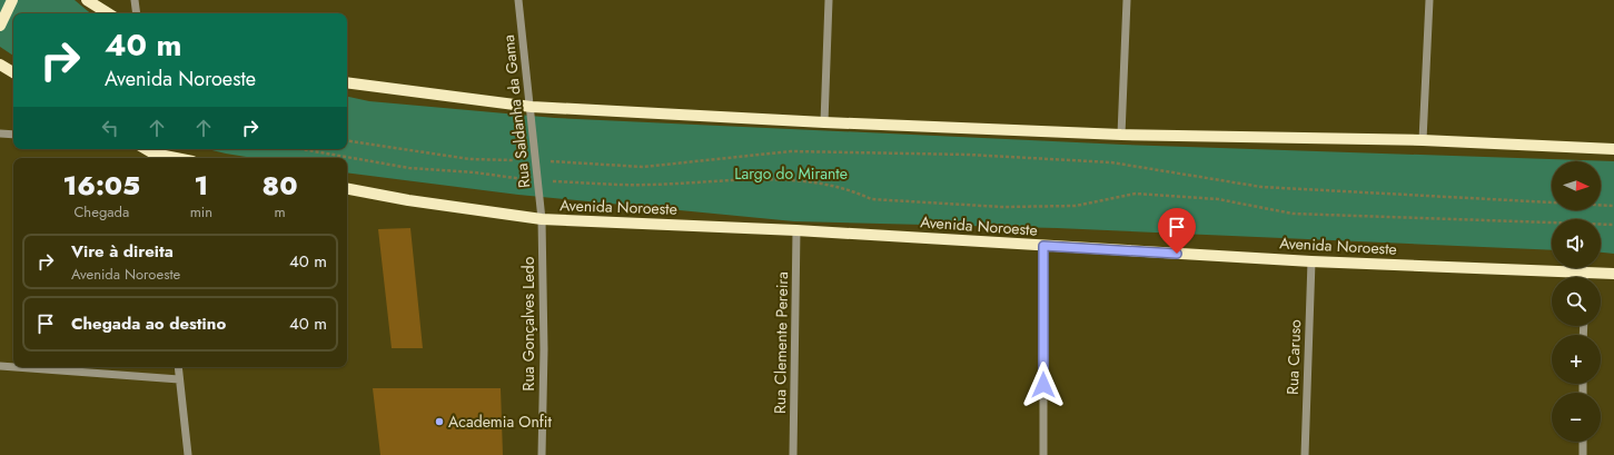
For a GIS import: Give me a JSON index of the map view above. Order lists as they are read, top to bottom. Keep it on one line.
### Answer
{"streets":{"main road":["Avenida Noroeste"],"street":["Rua Saldanha da Gama","Rua Gonçalves Ledo","Rua Clemente Pereira","Rua Caruso"]},"crossings":[["Rua Saldanha da Gama","Avenida Noroeste"],["Rua Saldanha da Gama","Rua Gonçalves Ledo"],["Avenida Noroeste","Rua Gonçalves Ledo"],["Avenida Noroeste","Rua Clemente Pereira"],["Avenida Noroeste","Rua Caruso"]],"parks":["Largo do Mirante"],"places":["Academia Onfit"],"north":"right","page":{"turn":["40 m","Avenida Noroeste"],"eta":["16:05","Chegada","1","min","80","m"],"map_buttons":["+","−"],"list":[{"name":"Vire à direita","note":"Avenida Noroeste","value":"40 m"},{"name":"Chegada ao destino","value":"40 m"}]}}
